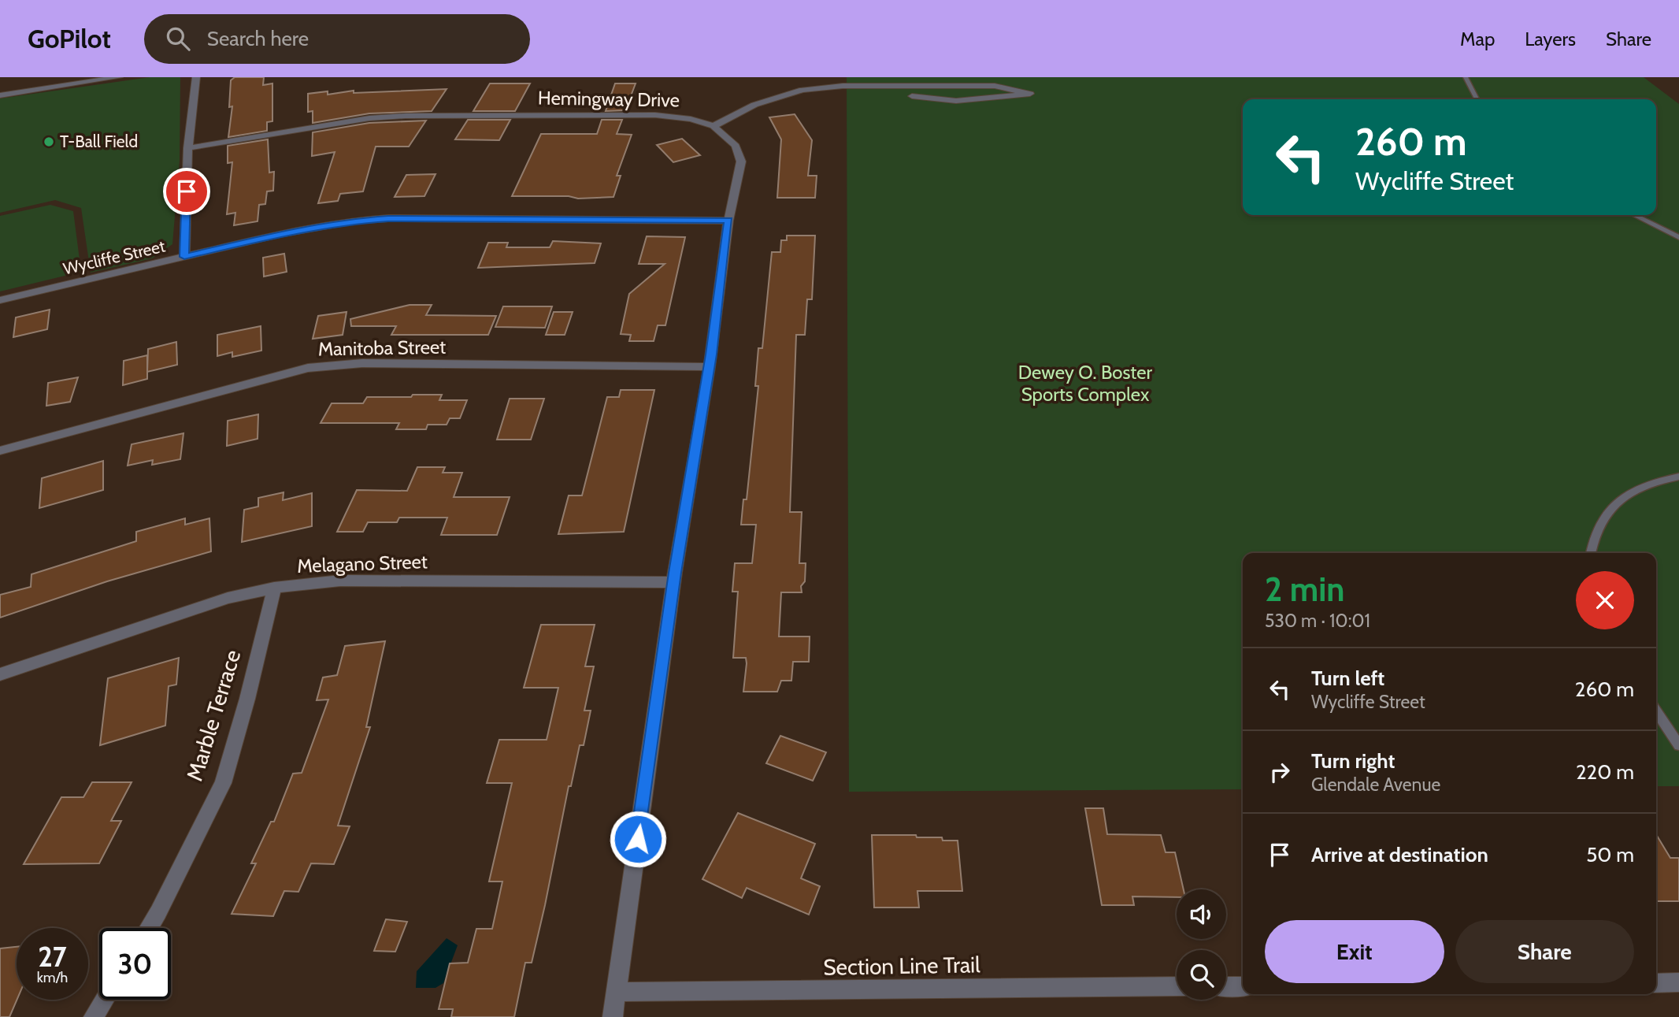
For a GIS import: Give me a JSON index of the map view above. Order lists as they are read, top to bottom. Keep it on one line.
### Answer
{"streets":{"street":["Hemingway Drive","Wycliffe Street","Manitoba Street","Melagano Street","Marble Terrace","Section Line Trail"]},"crossings":[["Hemingway Drive","Wycliffe Street"],["Hemingway Drive","Manitoba Street"],["Hemingway Drive","Melagano Street"],["Hemingway Drive","Section Line Trail"],["Melagano Street","Marble Terrace"]],"parks":["Dewey O. Boster Sports Complex"],"places":["T-Ball Field"],"page":{"header":"GoPilot","search":"Search here","nav":["Map","Layers","Share"],"turn":["260 m","Wycliffe Street"],"heading":["2 min","530 m · 10:01"],"list":[{"name":"Turn left","note":"Wycliffe Street","value":"260 m"},{"name":"Turn right","note":"Glendale Avenue","value":"220 m"},{"name":"Arrive at destination","value":"50 m"}],"buttons":["Exit","Share"],"speed":"27 km/h","limit":"30"}}
